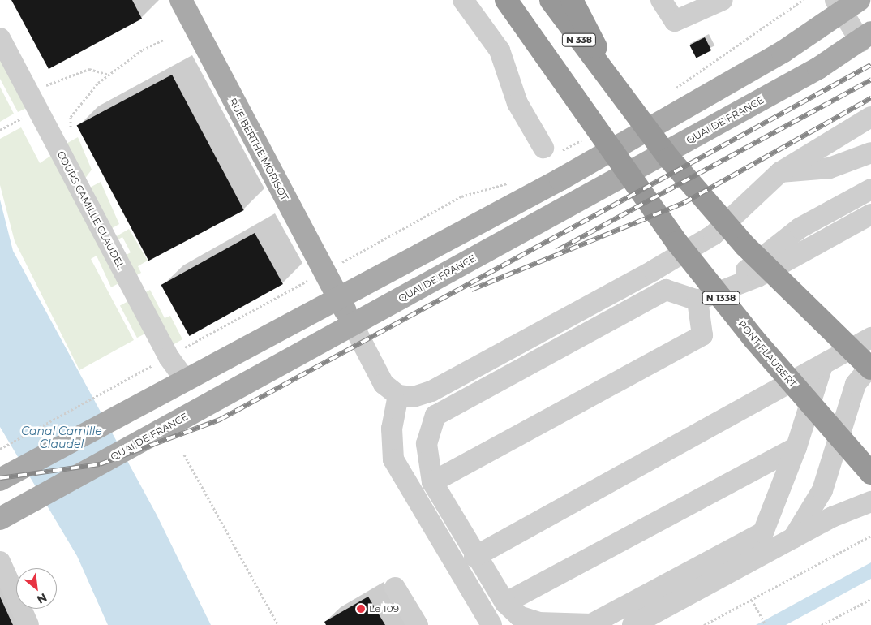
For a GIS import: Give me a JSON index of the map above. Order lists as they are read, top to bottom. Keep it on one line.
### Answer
{"streets":{"highway":["N 338","N 1338","PONT FLAUBERT"],"main road":["QUAI DE FRANCE","RUE BERTHE MORISOT"],"street":["COURS CAMILLE CLAUDEL"]},"crossings":[["QUAI DE FRANCE","RUE BERTHE MORISOT"]],"water":["Canal Camille Claudel"],"places":["Le 109"],"north":"bottom right"}
